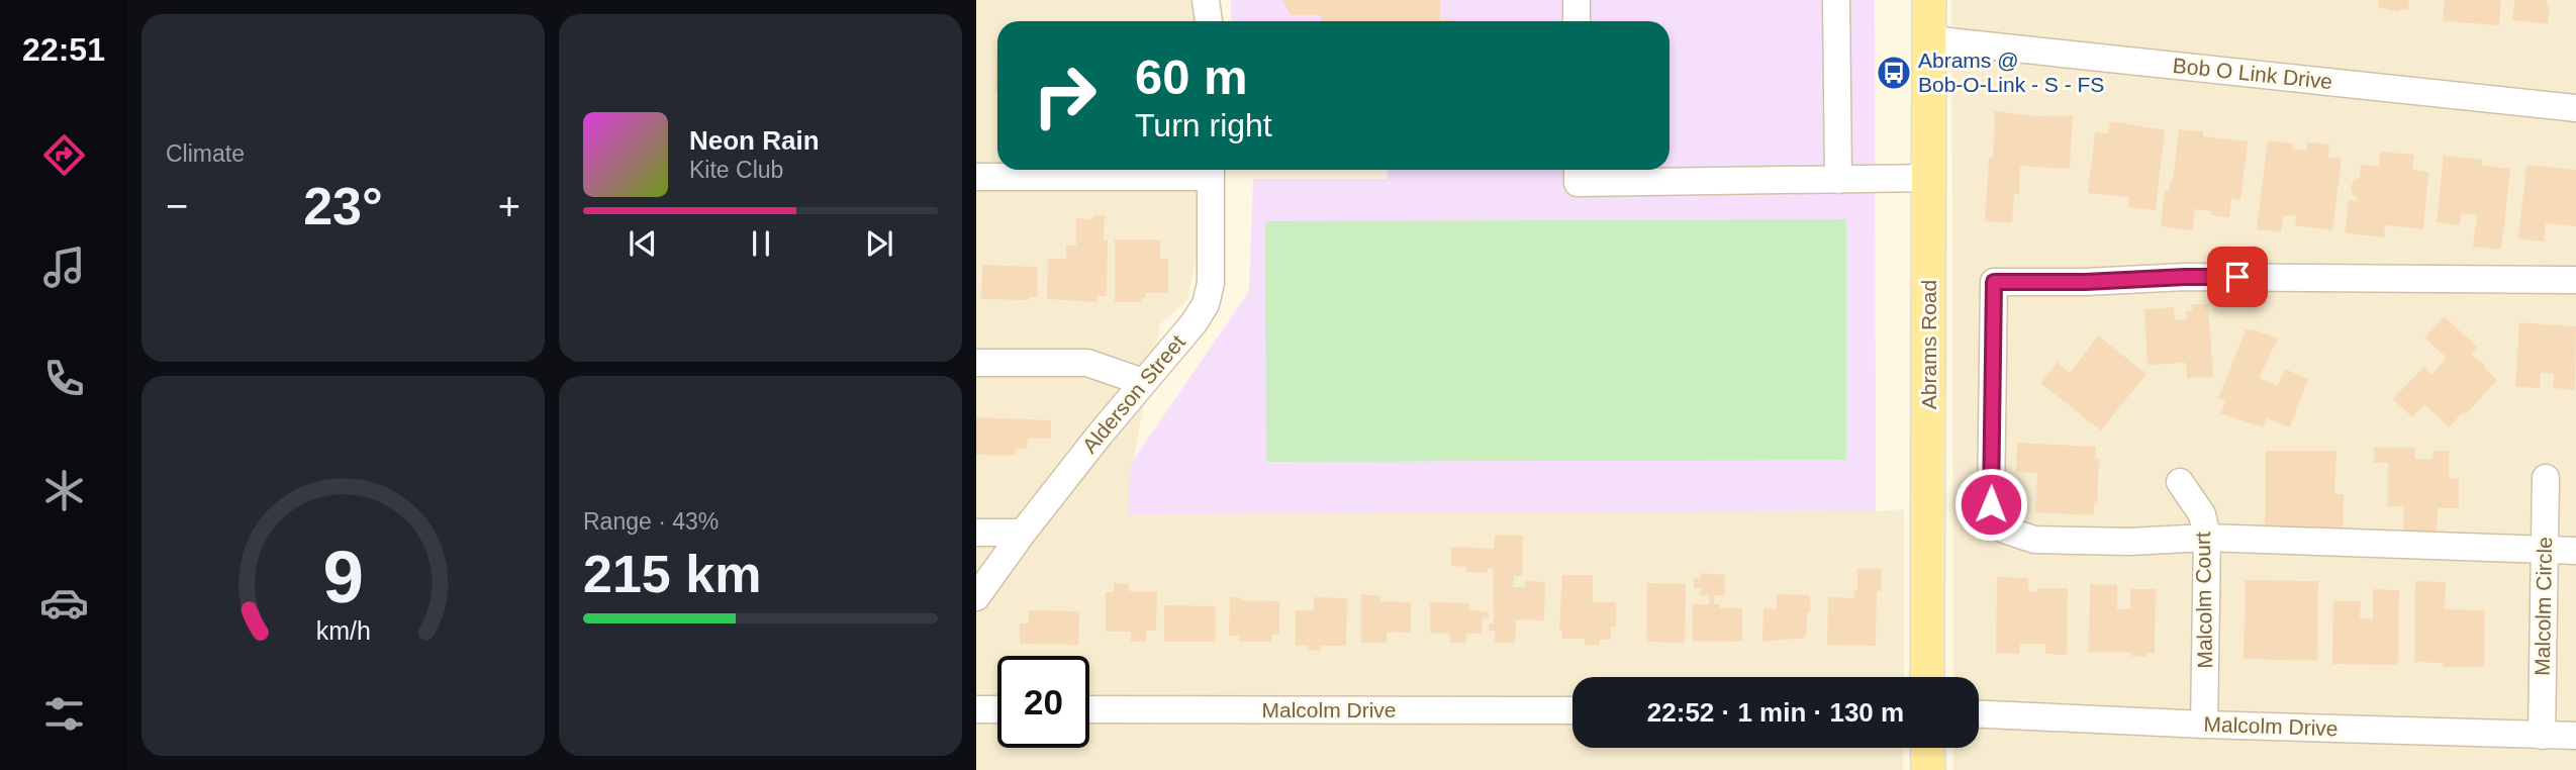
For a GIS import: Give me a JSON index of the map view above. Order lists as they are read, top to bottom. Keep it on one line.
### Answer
{"streets":{"main road":["Abrams Road"],"street":["Bob O Link Drive","Alderson Street","Malcolm Court","Malcolm Circle","Malcolm Drive"]},"crossings":[["Bob O Link Drive","Abrams Road"],["Malcolm Court","Malcolm Drive"],["Malcolm Circle","Malcolm Drive"]],"places":{"bus stop":["Abrams @ Bob-O-Link - S - FS"]},"page":{"tabs":"22:51","tile":["Climate",["Range · 43%","215 km"]],"turn":["60 m","Turn right"],"song":["Neon Rain","Kite Club"],"heat":["−","23°","+"],"limit":"20","trip":"22:52 · 1 min · 130 m","gauge":["9","km/h"]}}
